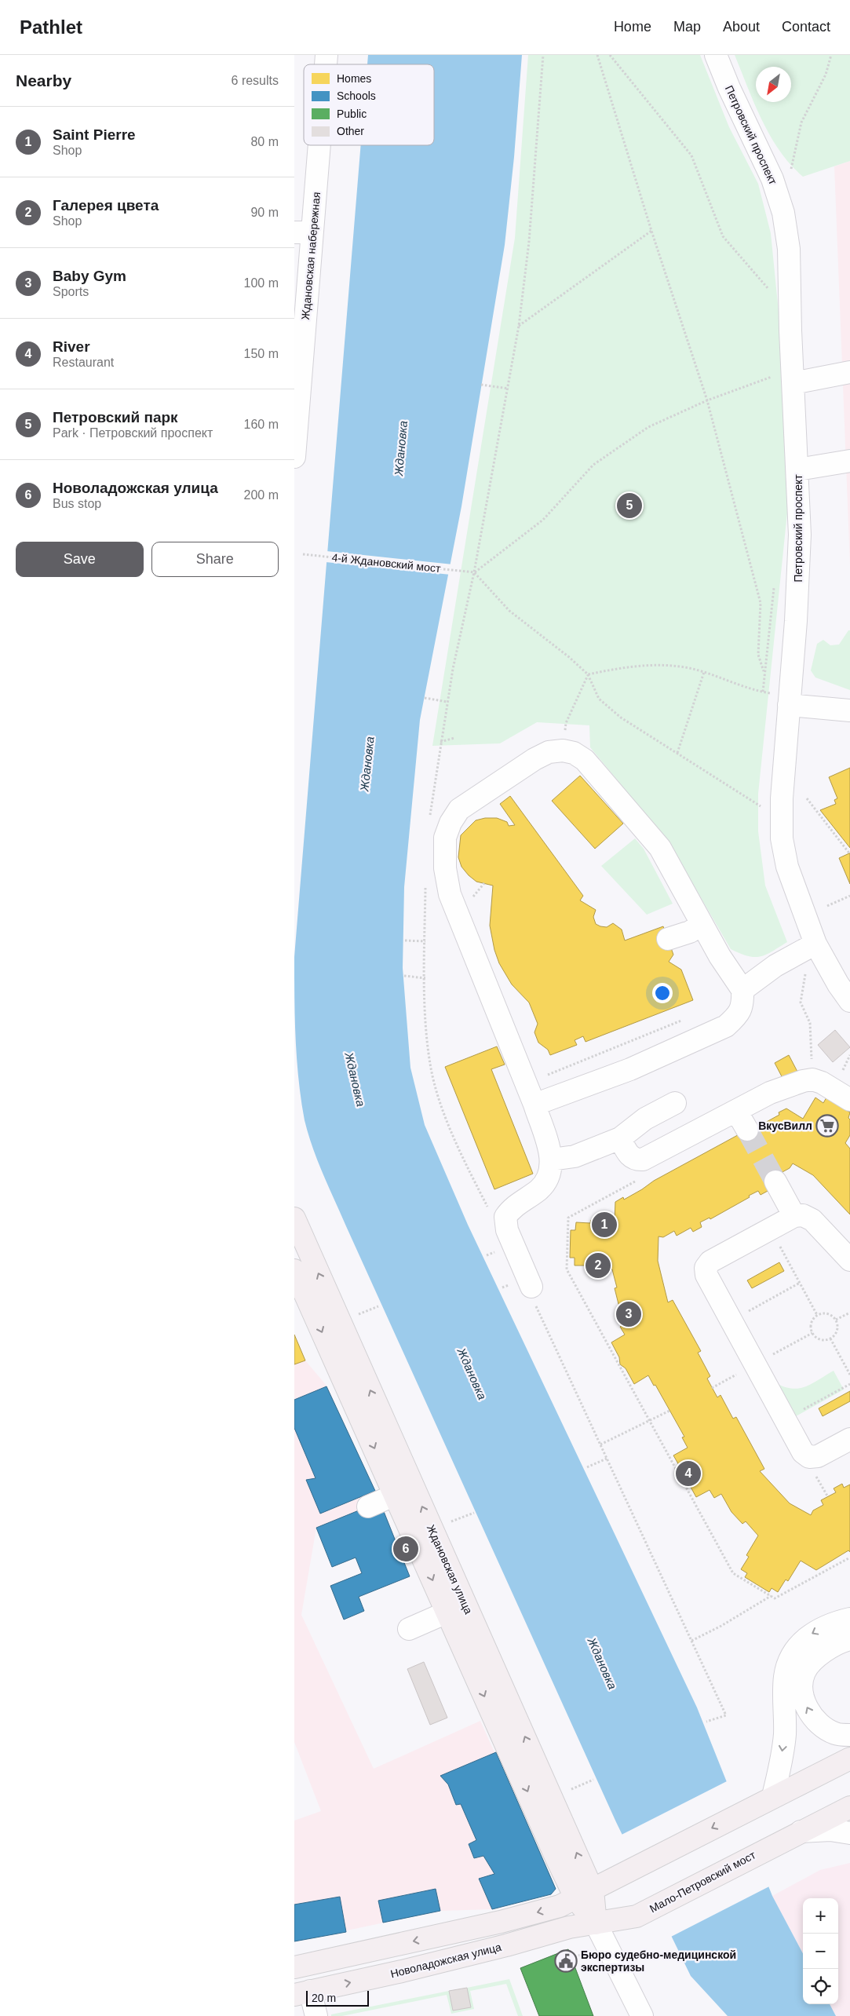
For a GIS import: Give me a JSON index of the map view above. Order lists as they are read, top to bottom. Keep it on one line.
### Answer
{"streets":{"main road":["Ждановская улица","Мало-Петровский мост","Новоладожская улица"],"street":["Петровский проспект","Ждановская набережная"],"path":["4-й Ждановский мост"]},"crossings":[["Ждановская улица","Мало-Петровский мост"],["Ждановская улица","Новоладожская улица"],["Мало-Петровский мост","Новоладожская улица"]],"water":["Ждановка"],"places":{"supermarket":["ВкусВилл"],"public building":["Бюро судебно-медицинской экспертизы"]},"legend":["Homes","Schools","Public","Other"],"scale_bar":"20 m","north":"bottom left","page":{"header":"Pathlet","nav":["Home","Map","About","Contact"],"heading":["Nearby","6 results"],"list":[{"mark":"1","name":"Saint Pierre","note":"Shop","value":"80 m"},{"mark":"2","name":"Галерея цвета","note":"Shop","value":"90 m"},{"mark":"3","name":"Baby Gym","note":"Sports","value":"100 m"},{"mark":"4","name":"River","note":"Restaurant","value":"150 m"},{"mark":"5","name":"Петровский парк","note":"Park · Петровский проспект","value":"160 m"},{"mark":"6","name":"Новоладожская улица","note":"Bus stop","value":"200 m"}],"pins":["5","1","2","3","4","6"],"buttons":["Save","Share"],"map_buttons":["+","−"],"scale":"20 m"}}
